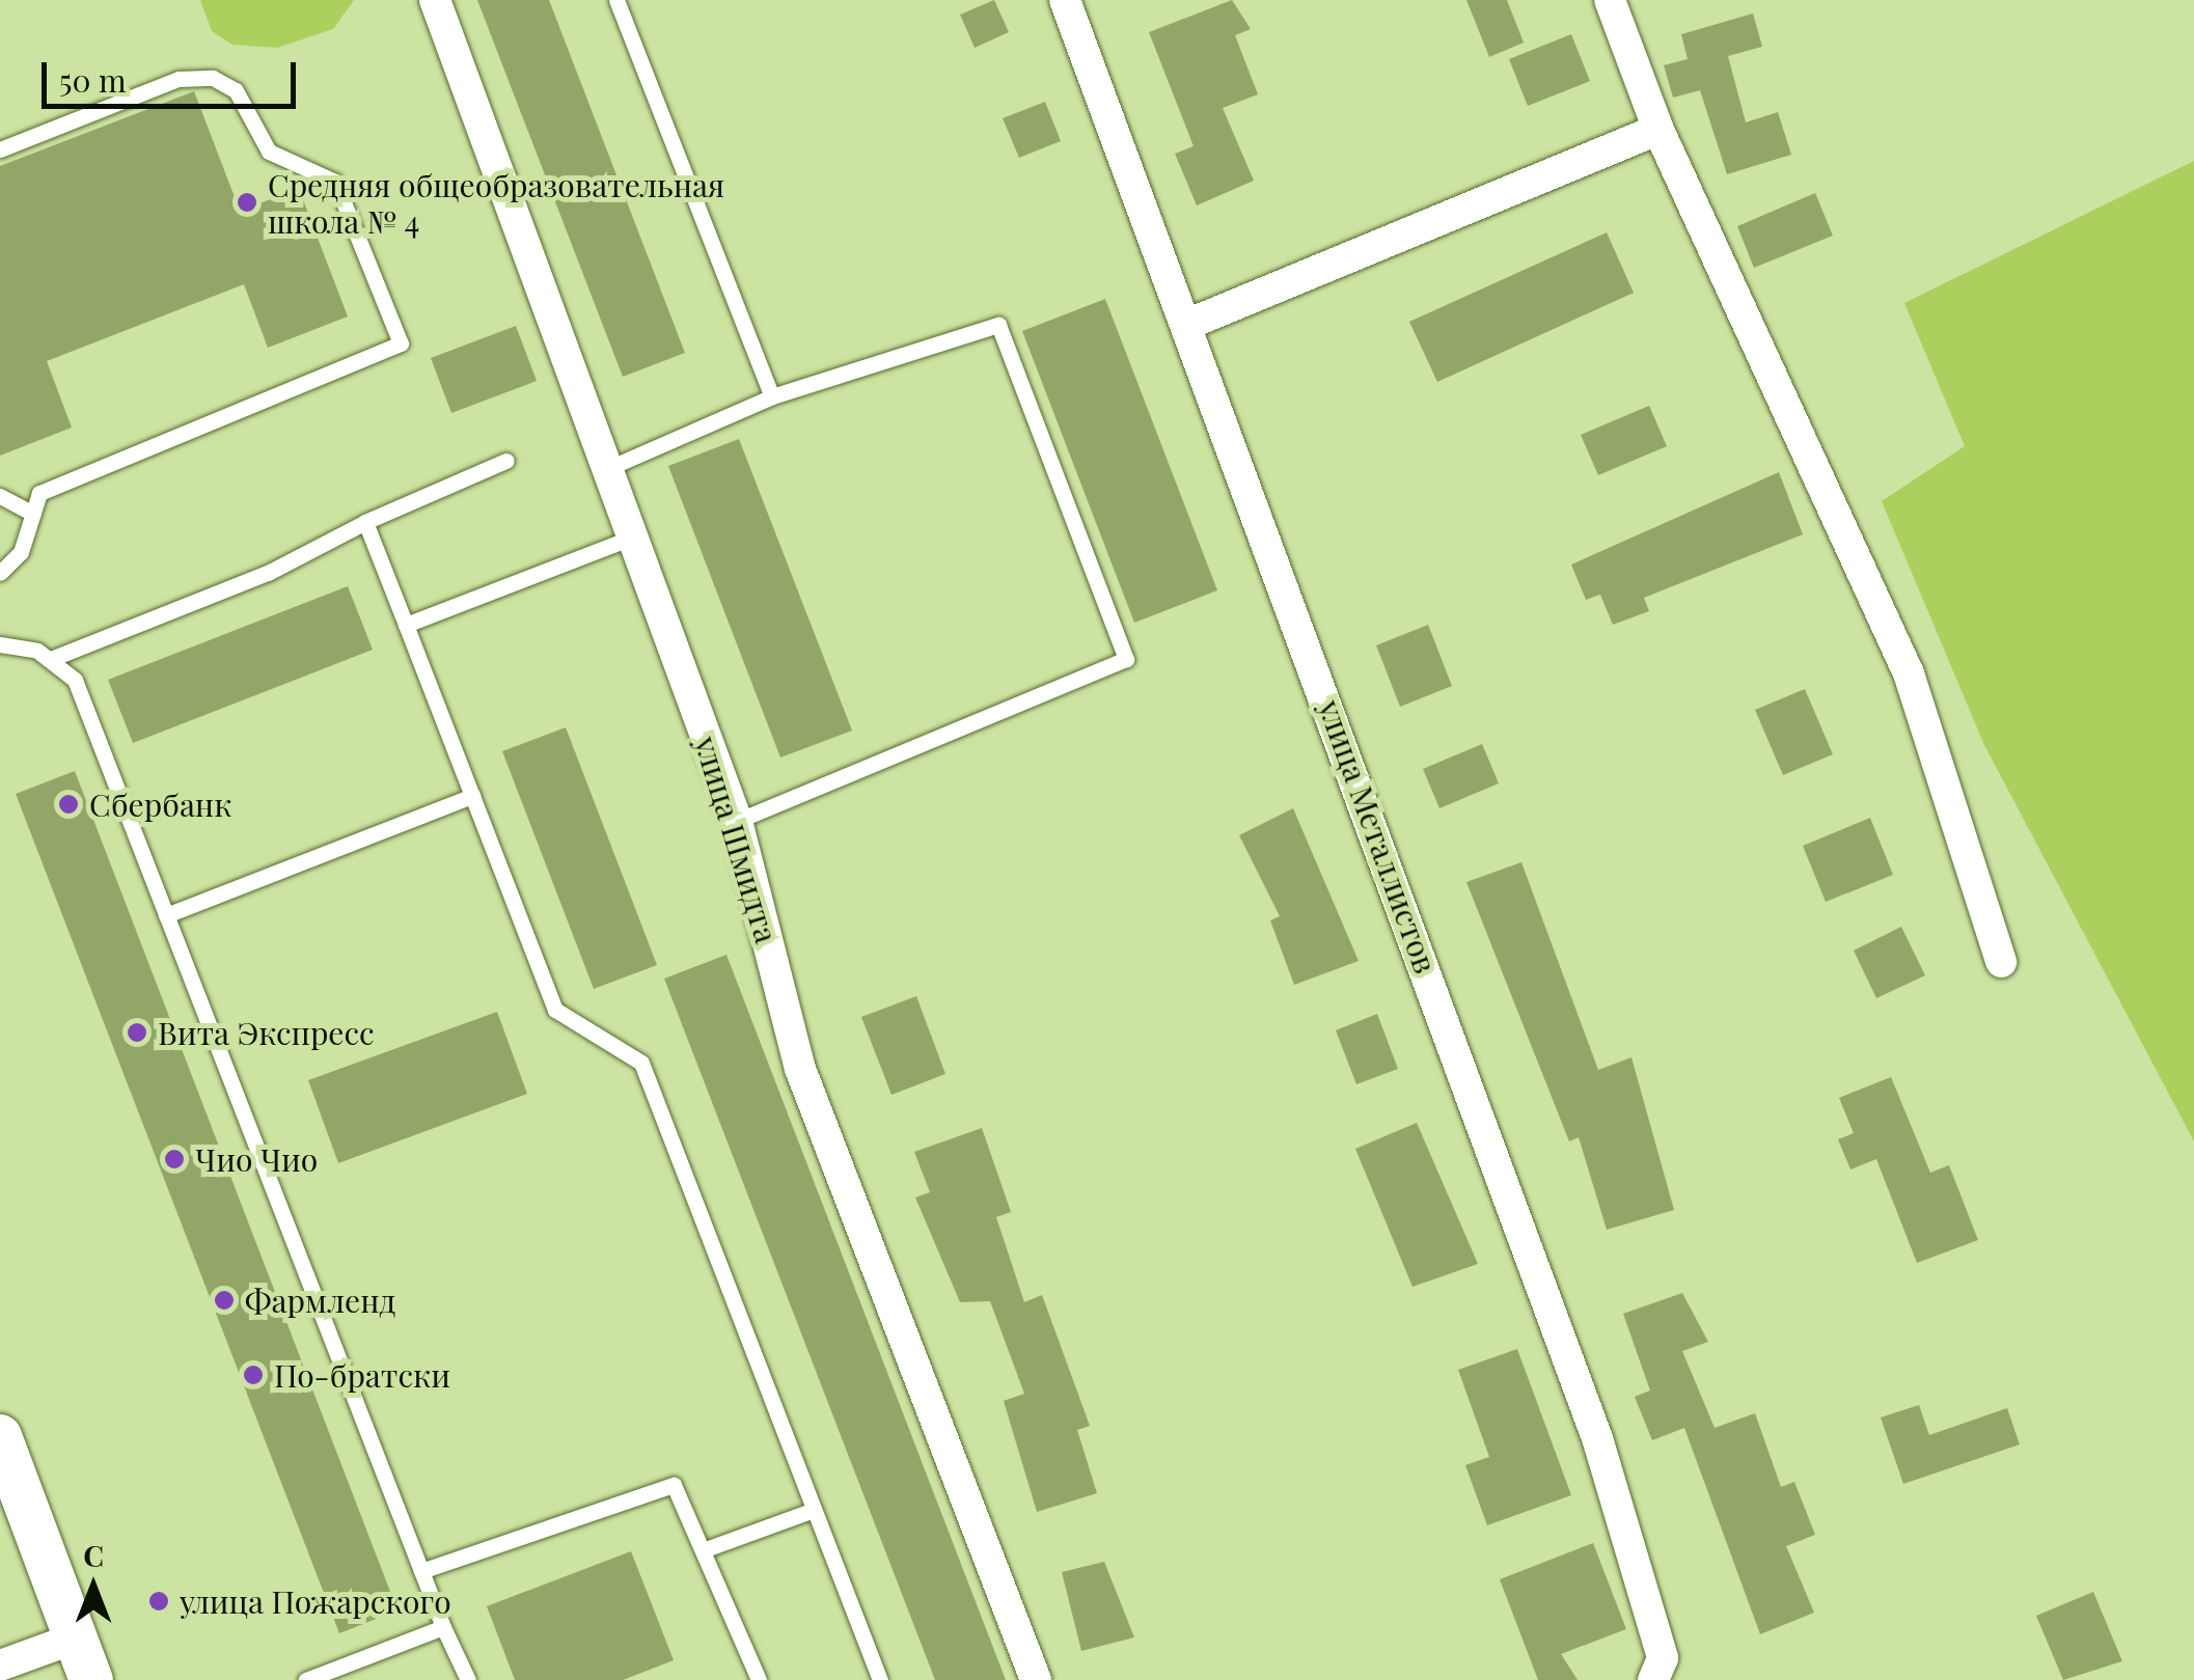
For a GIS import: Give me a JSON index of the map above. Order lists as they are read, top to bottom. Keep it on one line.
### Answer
{"streets":{"street":["улица Металлистов","улица Шмидта"]},"places":["Средняя общеобразовательная школа № 4","Сбербанк","Вита Экспресс","Чио Чио","Фармленд","По-братски","улица Пожарского"],"scale_bar":"50 m","north":"top"}
